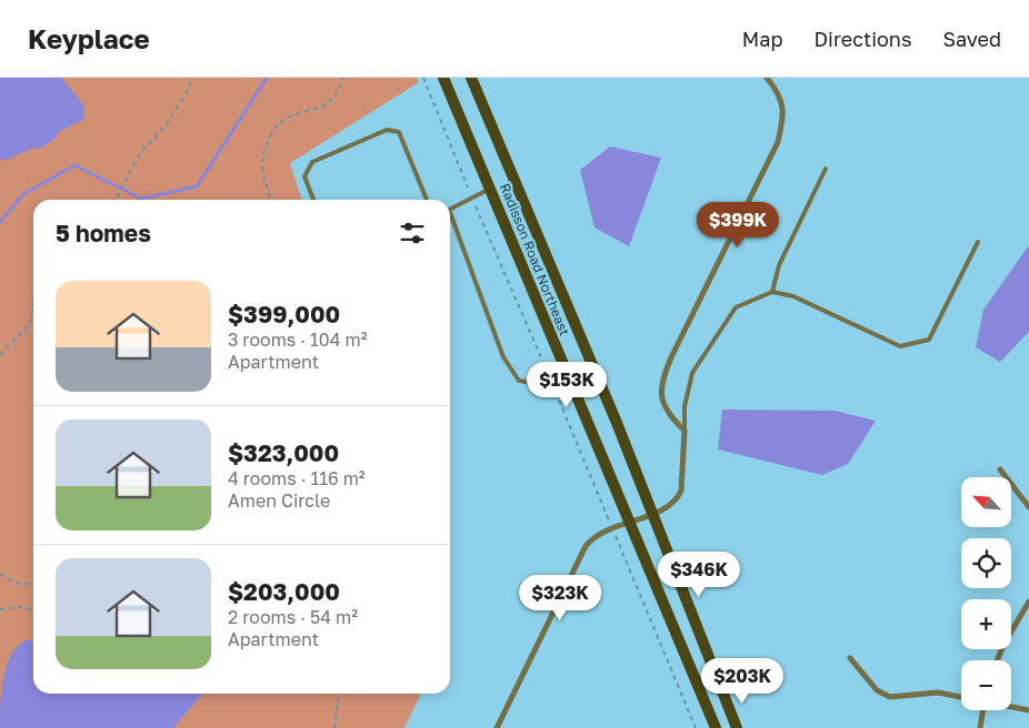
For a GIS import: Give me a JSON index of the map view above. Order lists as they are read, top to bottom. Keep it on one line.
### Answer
{"streets":{"main road":["Radisson Road Northeast"]},"north":"top left","page":{"header":"Keyplace","nav":["Map","Directions","Saved"],"heading":"5 homes","price":["$399K","$153K","$346K","$323K","$203K"],"list":[{"name":"$399,000","note":"3 rooms · 104 m² · Apartment"},{"name":"$323,000","note":"4 rooms · 116 m² · Amen Circle"},{"name":"$203,000","note":"2 rooms · 54 m² · Apartment"}],"map_buttons":["+","−"]}}
